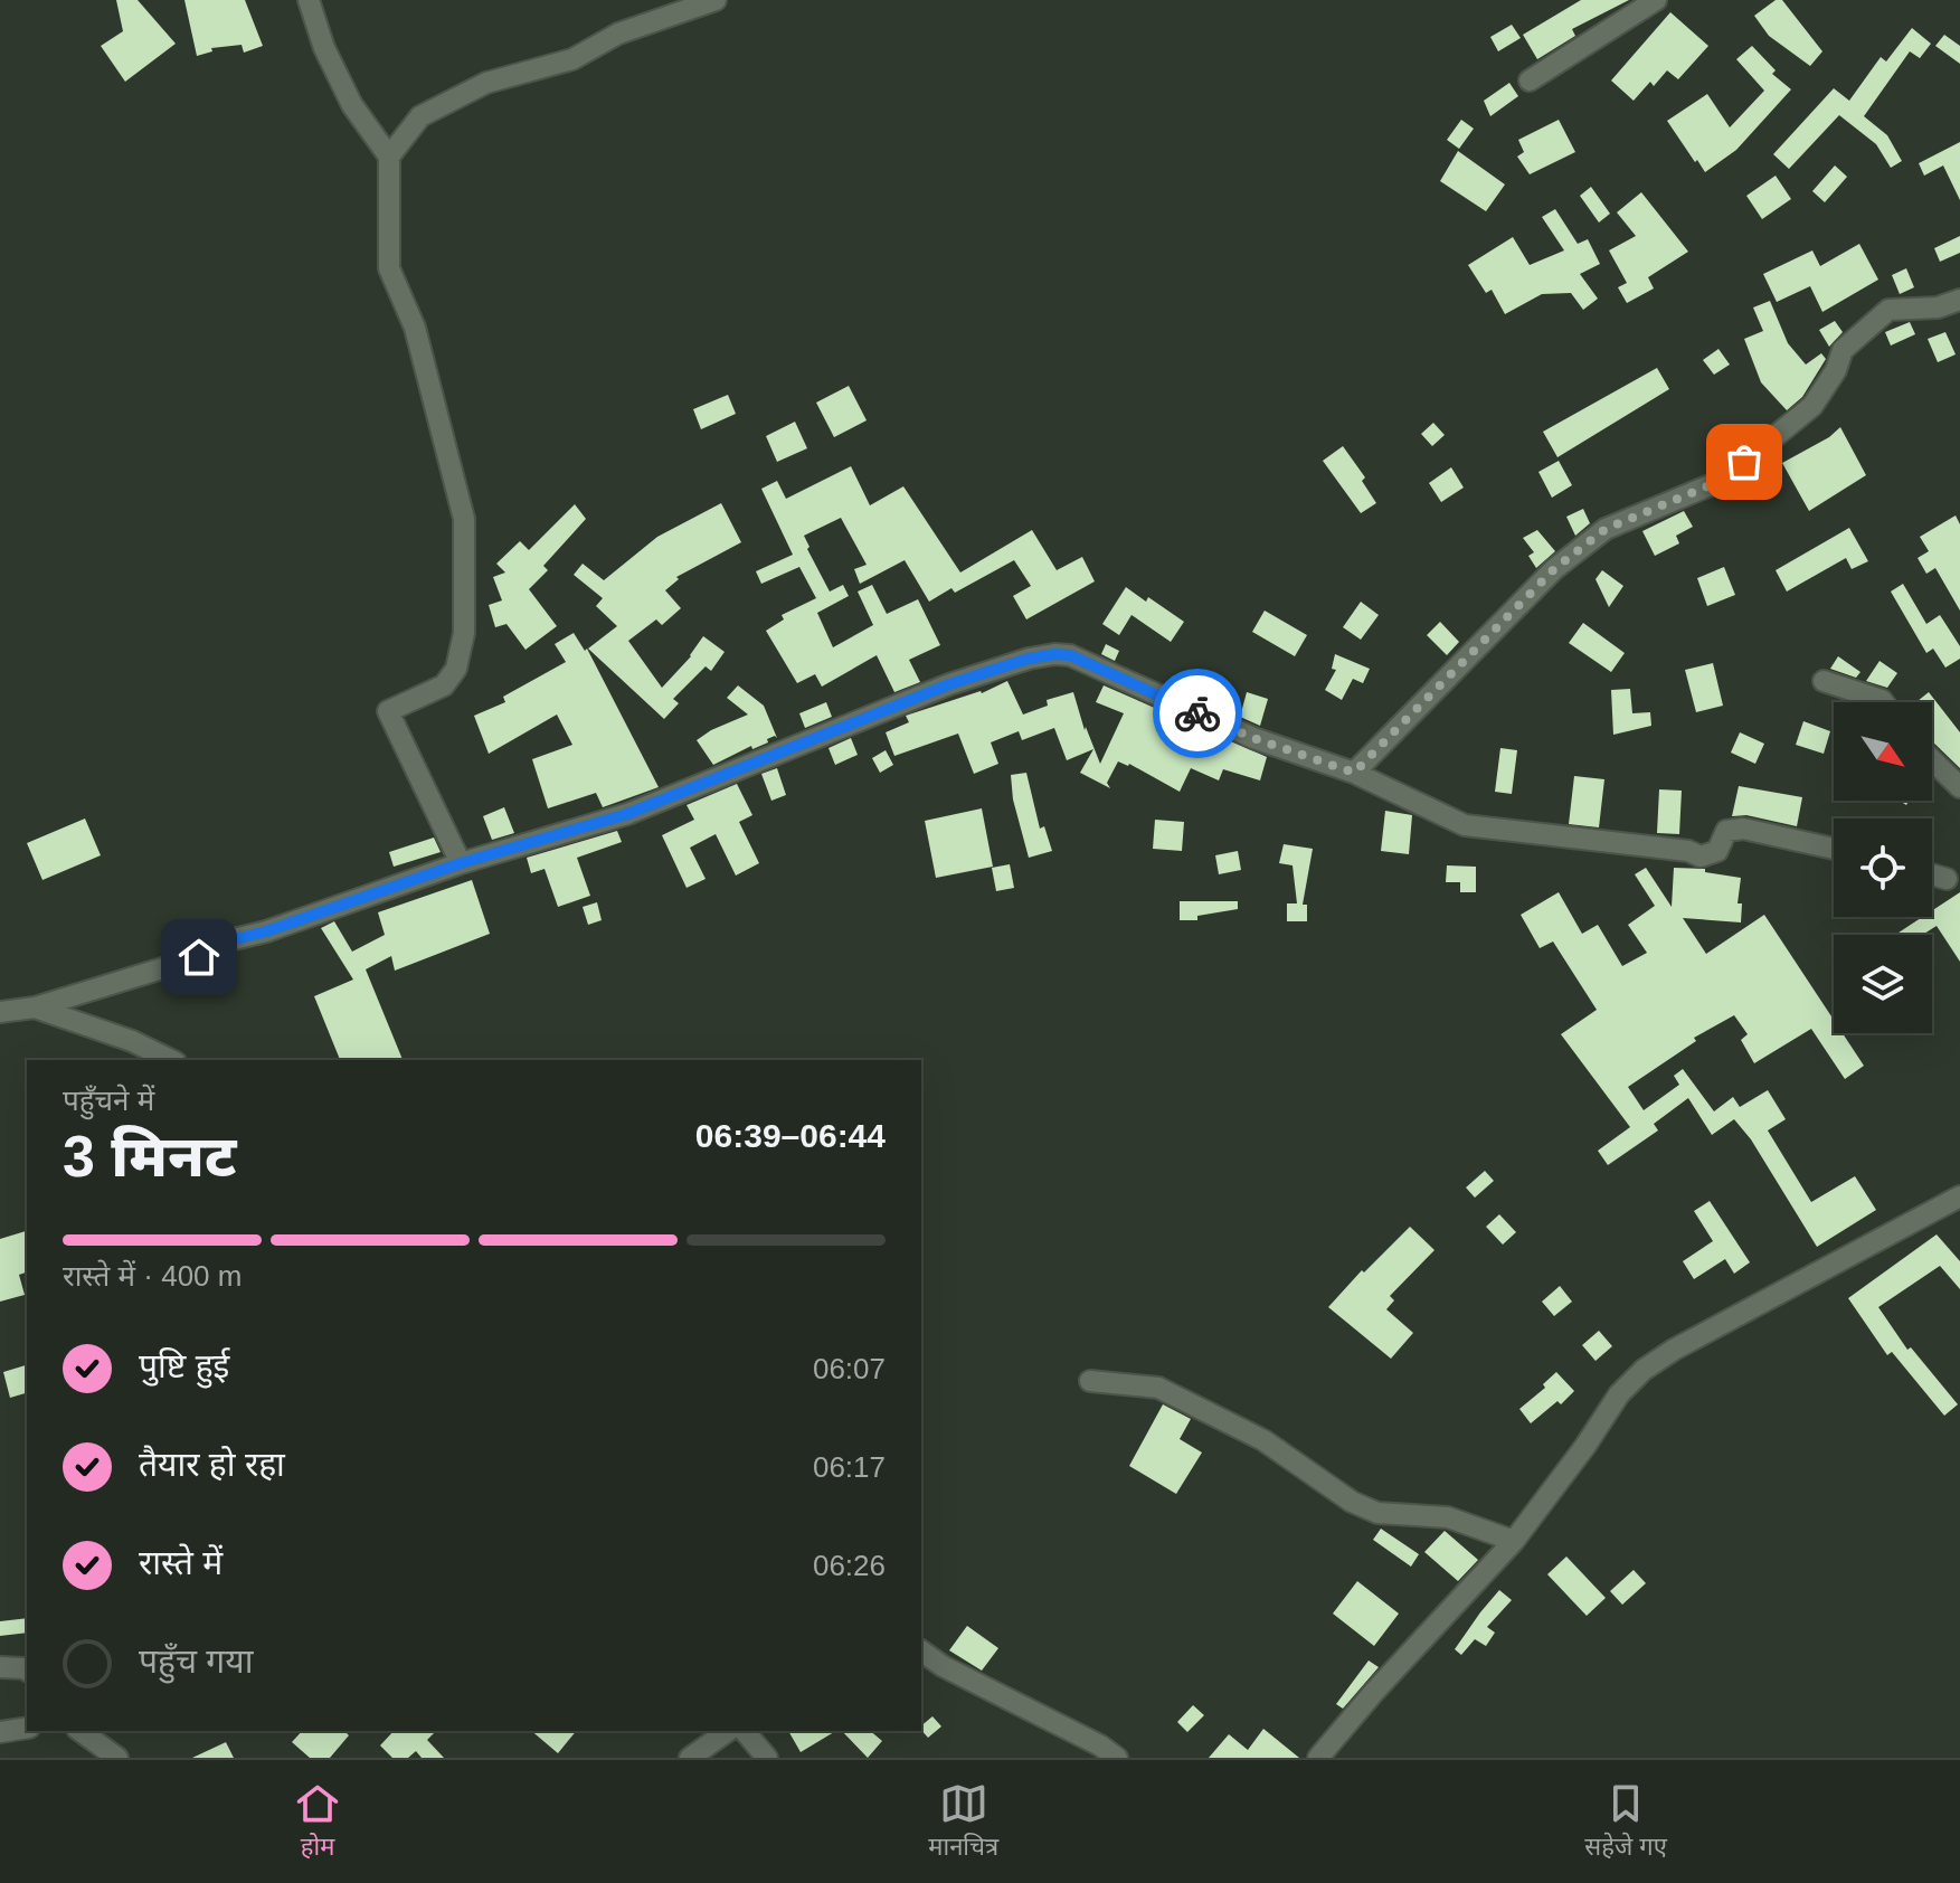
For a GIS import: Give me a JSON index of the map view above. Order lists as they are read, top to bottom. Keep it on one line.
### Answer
{"north":"bottom right","page":{"heading":["3 मिनट","पहुँचने में","06:39–06:44"],"bar":"रास्ते में · 400 m","list":[["पुष्टि हुई","06:07"],["तैयार हो रहा","06:17"],["रास्ते में","06:26"],"पहुँच गया"],"tabs":["होम","मानचित्र","सहेजे गए"]}}
